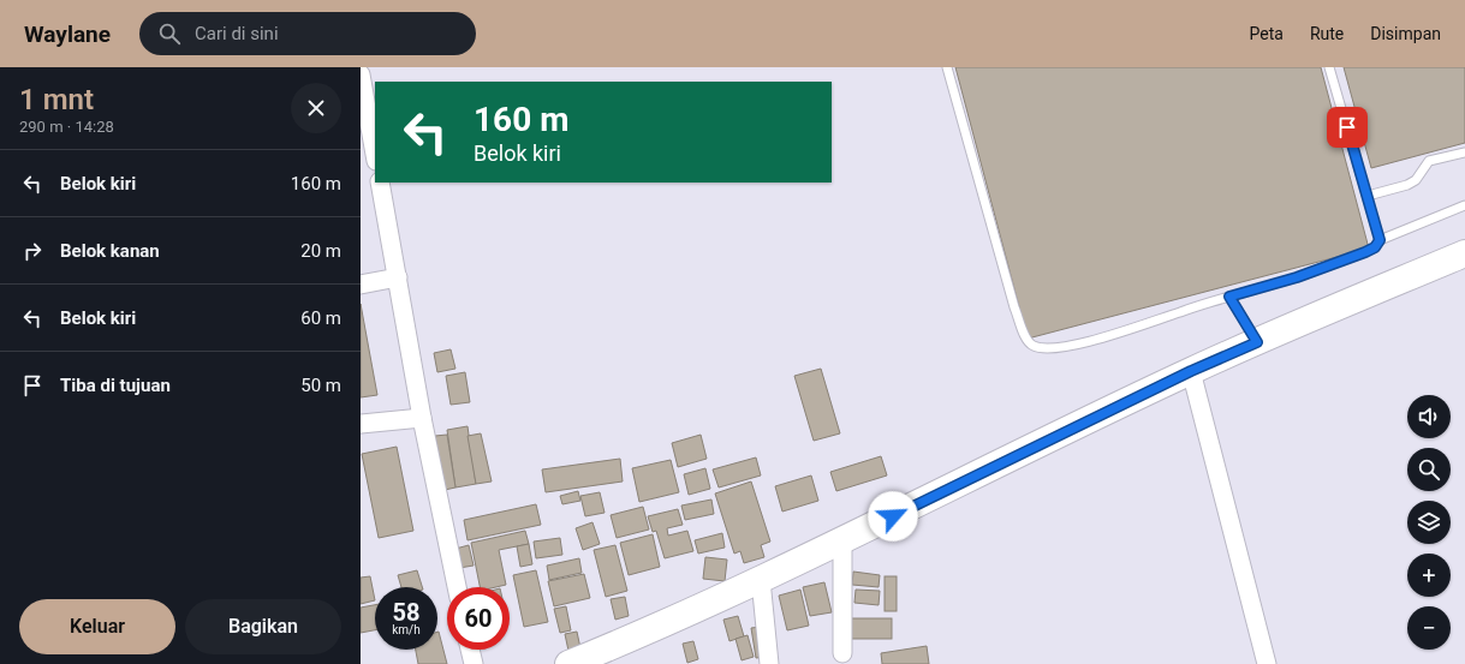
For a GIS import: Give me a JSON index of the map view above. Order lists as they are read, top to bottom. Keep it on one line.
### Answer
{"page":{"header":"Waylane","search":"Cari di sini","nav":["Peta","Rute","Disimpan"],"heading":["1 mnt","290 m · 14:28"],"turn":["160 m","Belok kiri"],"list":[{"name":"Belok kiri","value":"160 m"},{"name":"Belok kanan","value":"20 m"},{"name":"Belok kiri","value":"60 m"},{"name":"Tiba di tujuan","value":"50 m"}],"map_buttons":["+","−"],"speed":"58 km/h","limit":"60","buttons":["Keluar","Bagikan"]}}
